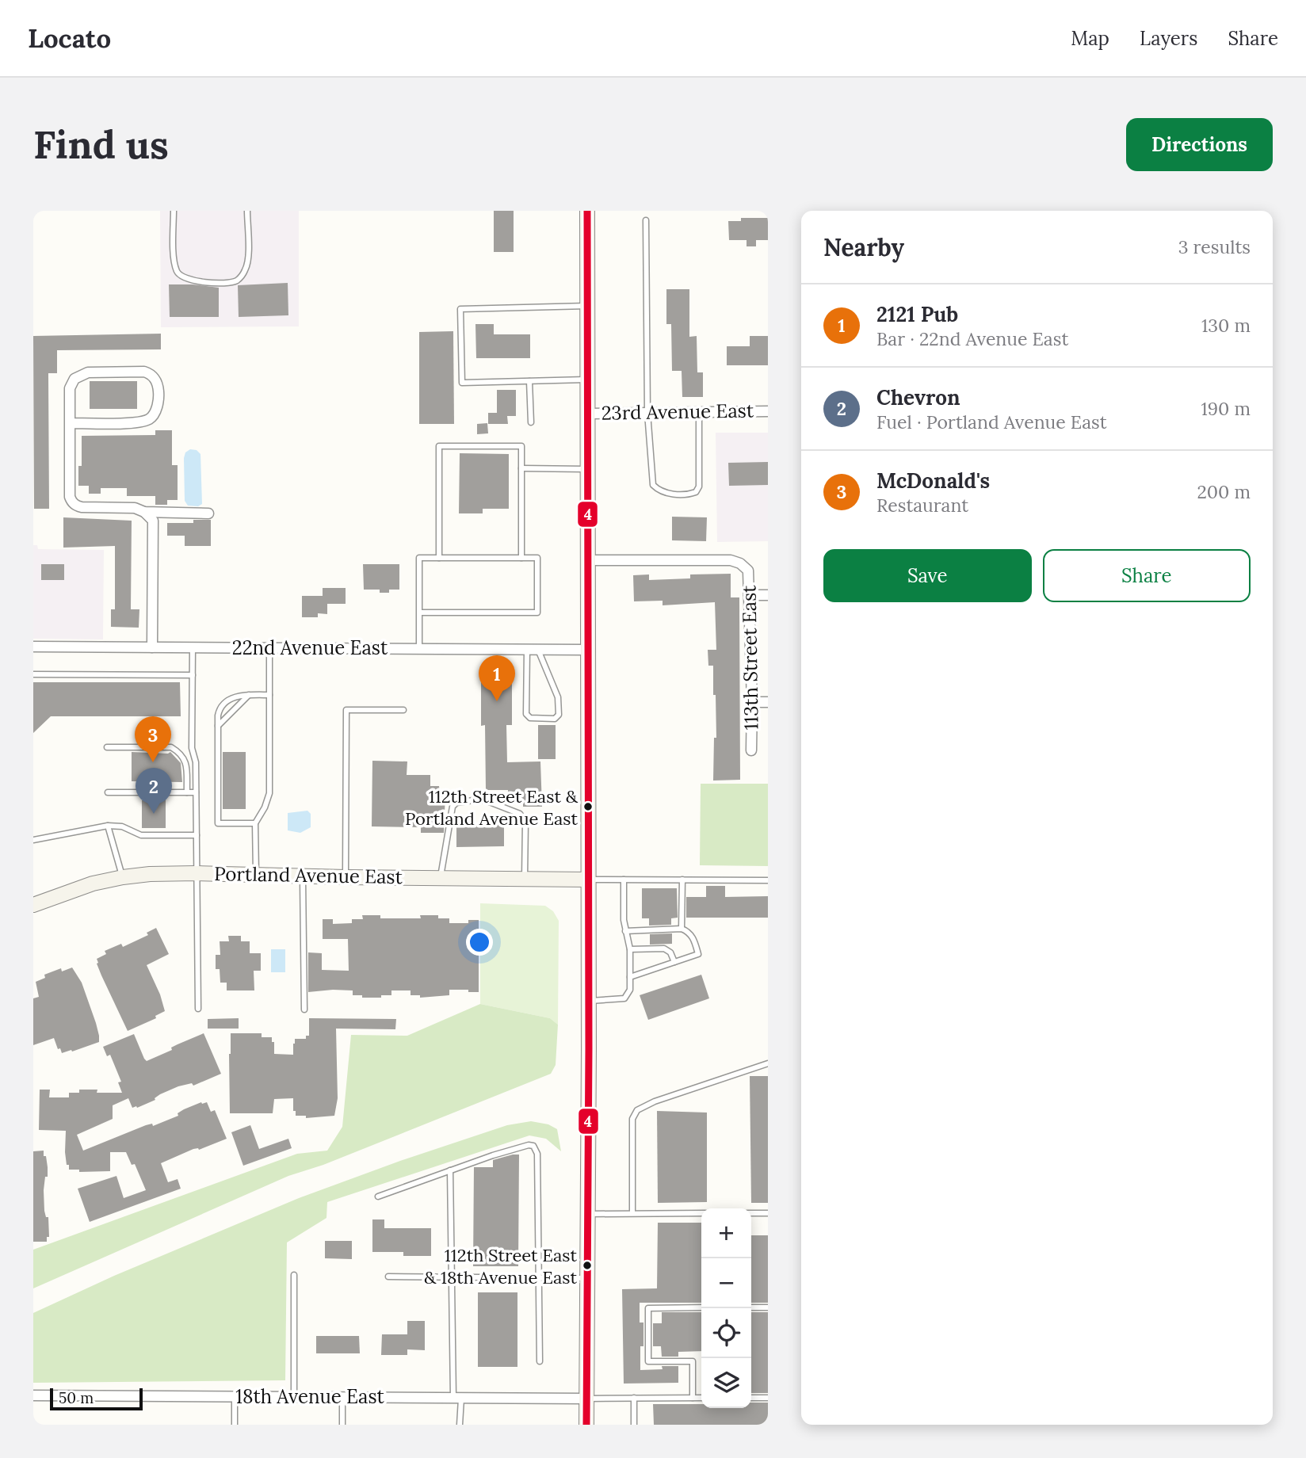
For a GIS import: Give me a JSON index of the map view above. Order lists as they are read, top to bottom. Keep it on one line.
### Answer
{"streets":{"main road":["Portland Avenue East"],"street":["23rd Avenue East","22nd Avenue East","113th Street East","18th Avenue East"]},"places":["112th Street East & Portland Avenue East","112th Street East & 18th Avenue East"],"lines":["transit line 4"],"scale_bar":"50 m","page":{"header":"Locato","nav":["Map","Layers","Share"],"buttons":["Directions",["Save","Share"]],"title":"Find us","heading":["Nearby","3 results"],"list":[{"mark":"1","name":"2121 Pub","note":"Bar · 22nd Avenue East","value":"130 m"},{"mark":"2","name":"Chevron","note":"Fuel · Portland Avenue East","value":"190 m"},{"mark":"3","name":"McDonald's","note":"Restaurant","value":"200 m"}],"pins":["1","3","2"],"map_buttons":["+","−"],"scale":"50 m"}}
